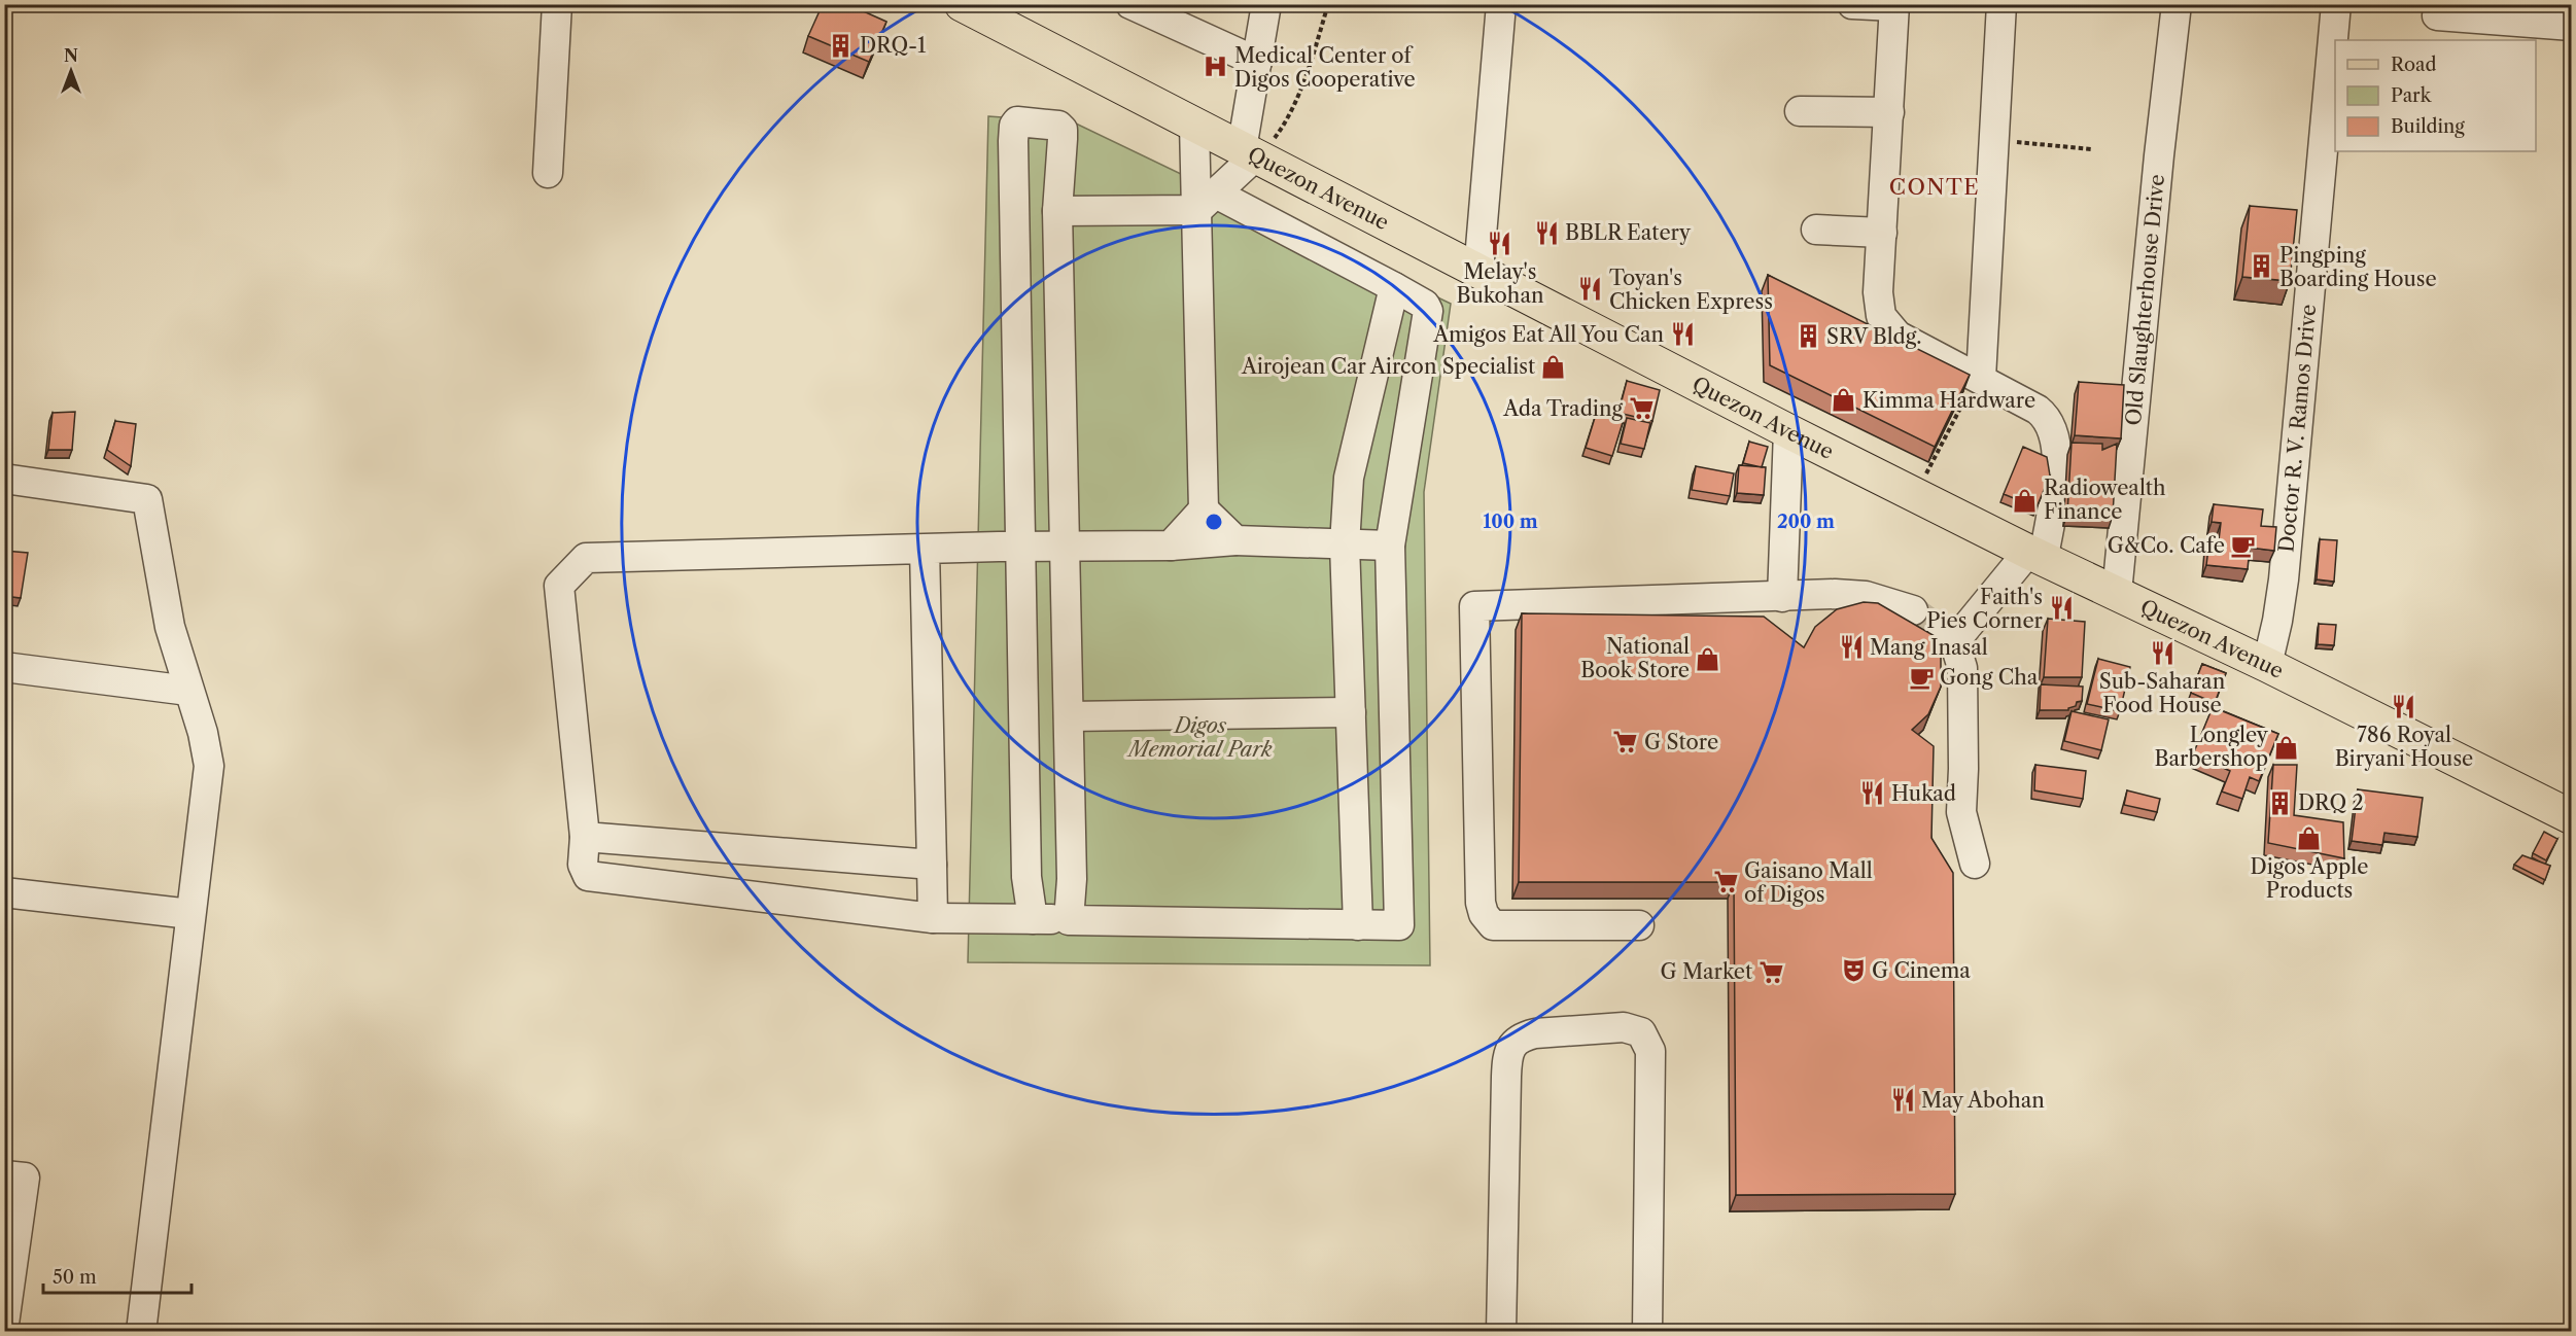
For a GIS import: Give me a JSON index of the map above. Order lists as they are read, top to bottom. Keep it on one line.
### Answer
{"streets":{"main road":["Quezon Avenue"],"street":["Old Slaughterhouse Drive","Doctor R. V. Ramos Drive"]},"crossings":[["Quezon Avenue","Old Slaughterhouse Drive"],["Quezon Avenue","Doctor R. V. Ramos Drive"]],"districts":["CONTE"],"parks":["Digos Memorial Park"],"places":{"building":["DRQ-1","Pingping Boarding House","SRV Bldg.","DRQ 2"],"hospital":["Medical Center of Digos Cooperative"],"restaurant":["BBLR Eatery","Melay's Bukohan","Toyan's Chicken Express","Amigos Eat All You Can","Faith's Pies Corner","Mang Inasal","Sub-Saharan Food House","786 Royal Biryani House","Hukad","May Abohan"],"shop":["Airojean Car Aircon Specialist","Kimma Hardware","Radiowealth Finance","National Book Store","Longley Barbershop","Digos Apple Products"],"supermarket":["Ada Trading","G Store","Gaisano Mall of Digos","G Market"],"cafe":["G&Co. Cafe","Gong Cha"],"theatre":["G Cinema"]},"legend":["Road","Park","Building"],"scale_bar":"50 m","north":"top","rings":["100 m","200 m"]}
